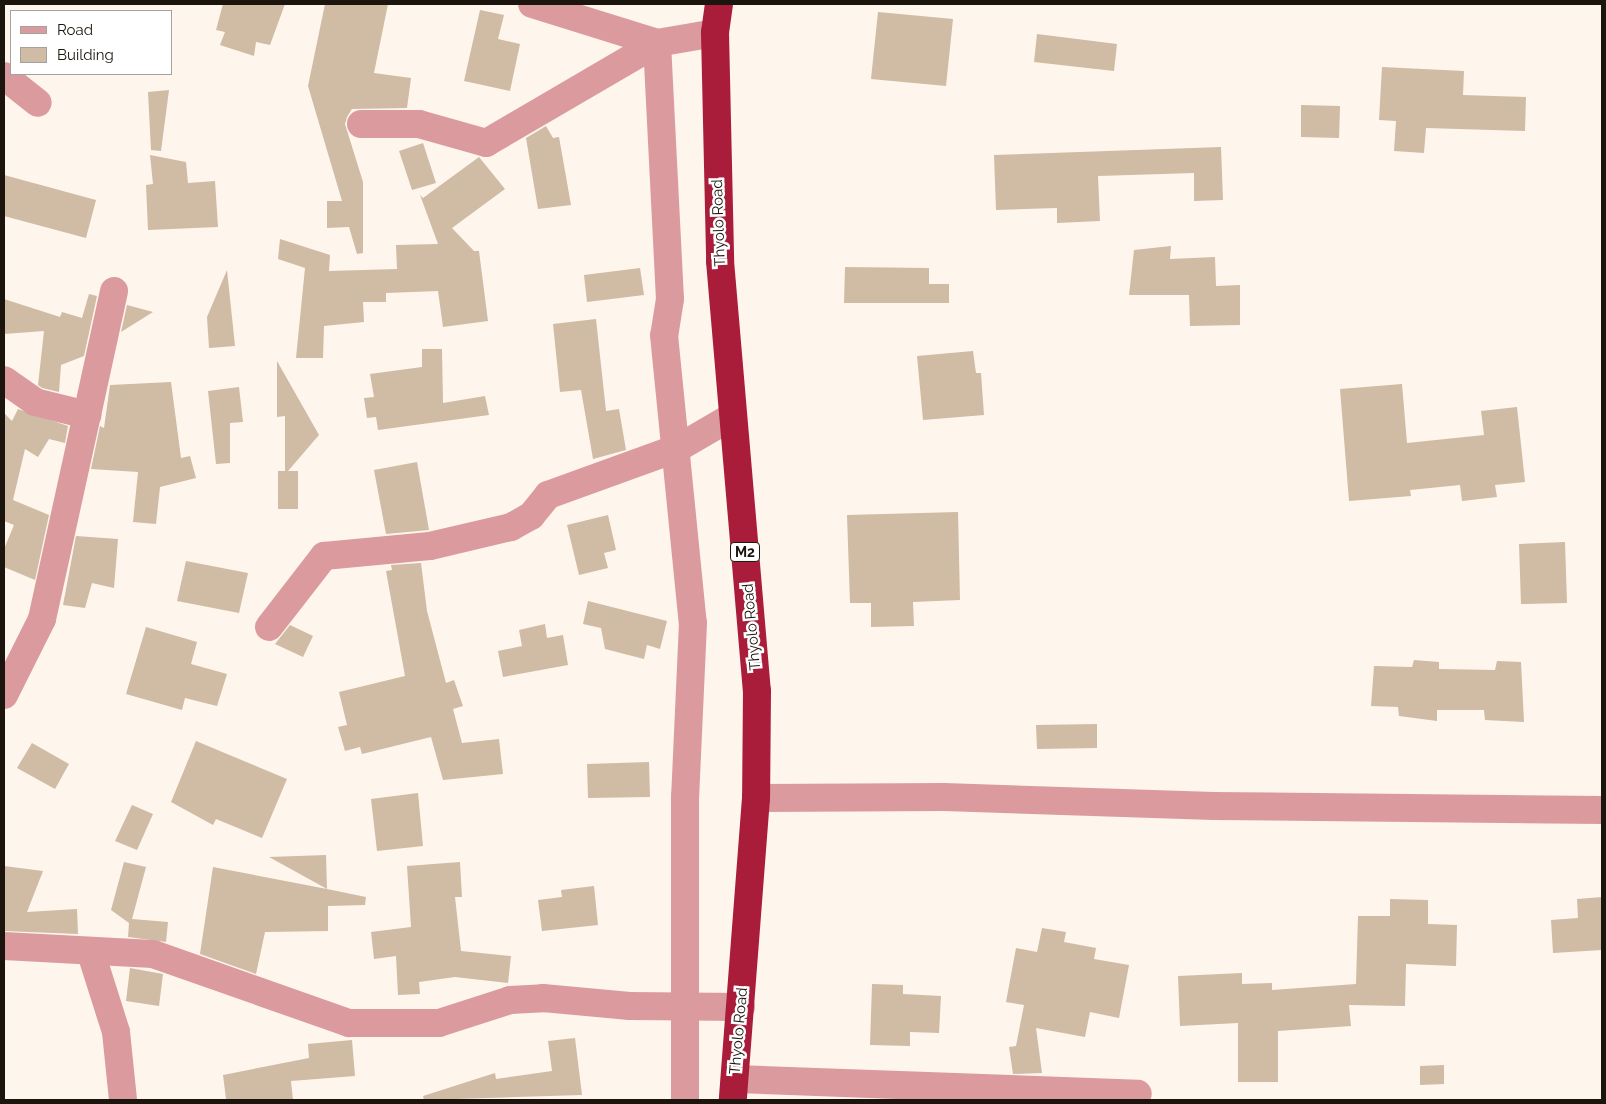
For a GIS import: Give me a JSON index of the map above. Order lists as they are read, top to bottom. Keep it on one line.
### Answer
{"streets":{"highway":["Thyolo Road","M2"]},"legend":["Road","Building"]}
